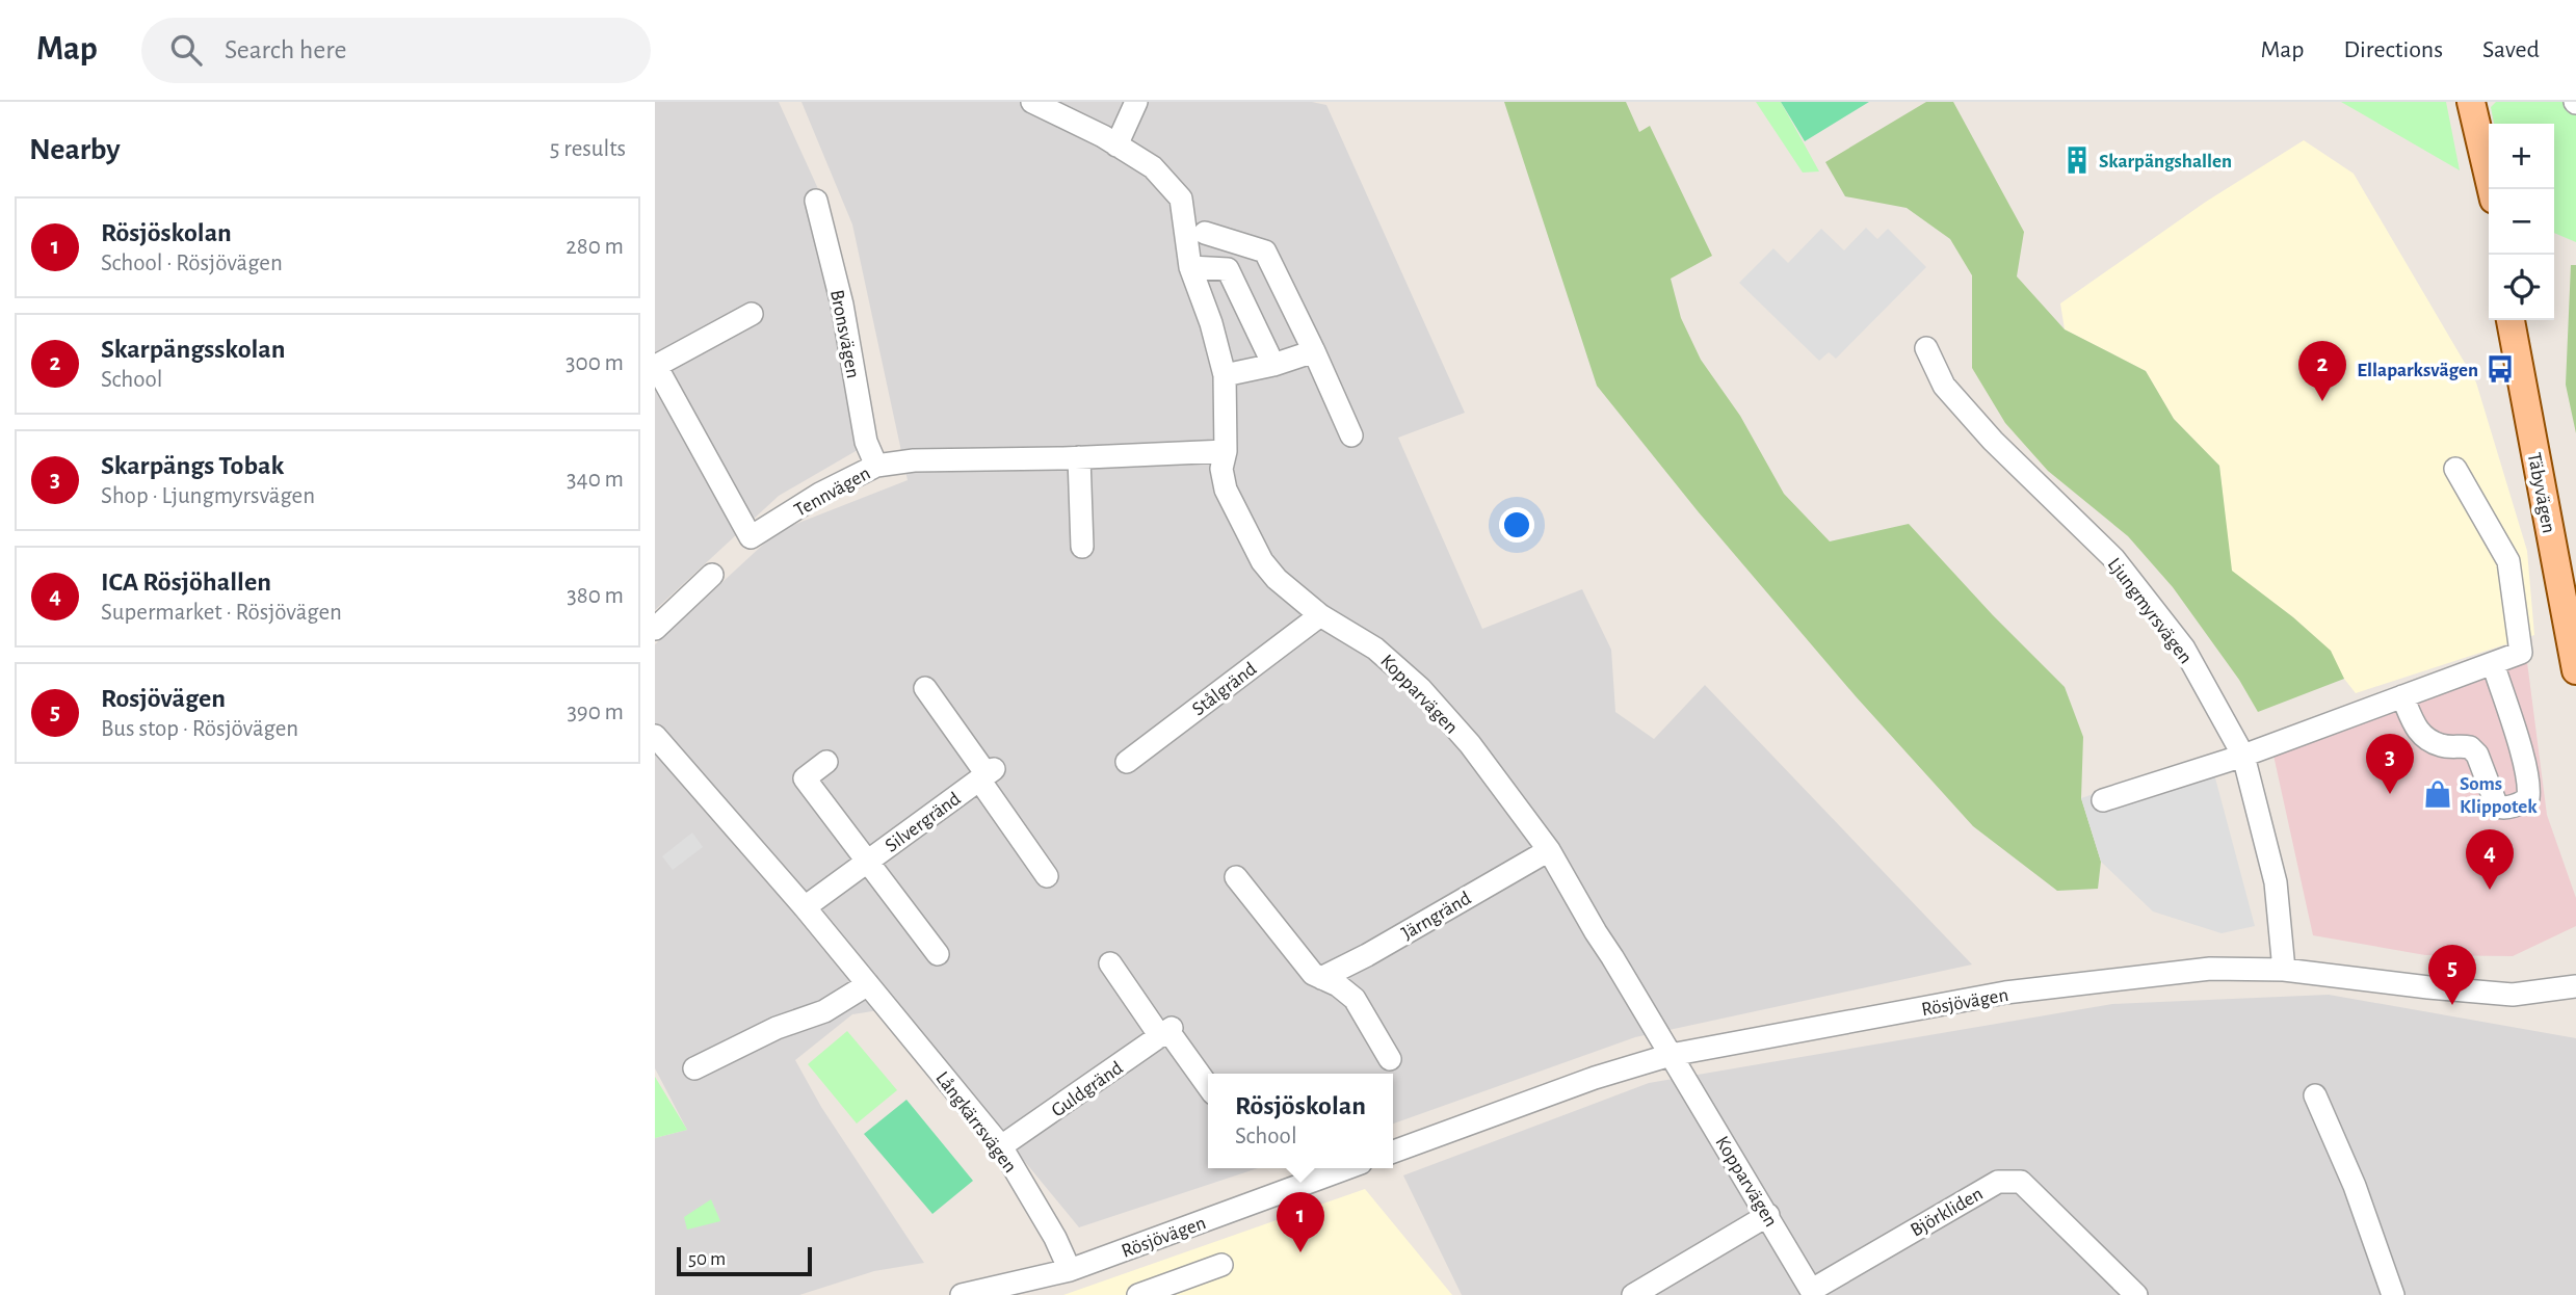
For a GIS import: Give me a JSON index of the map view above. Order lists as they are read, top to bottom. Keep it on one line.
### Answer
{"streets":{"main road":["Täbyvägen"],"street":["Bronsvägen","Tennvägen","Ljungmyrsvägen","Stålgränd","Kopparvägen","Silvergränd","Järngränd","Rösjövägen","Guldgränd","Långkärrsvägen","Björkliden"]},"crossings":[["Bronsvägen","Tennvägen"],["Tennvägen","Kopparvägen"],["Ljungmyrsvägen","Rösjövägen"],["Stålgränd","Kopparvägen"],["Kopparvägen","Järngränd"],["Kopparvägen","Rösjövägen"],["Kopparvägen","Björkliden"],["Silvergränd","Långkärrsvägen"],["Rösjövägen","Långkärrsvägen"],["Guldgränd","Långkärrsvägen"]],"places":{"building":["Skarpängshallen"],"bus stop":["Ellaparksvägen"],"shop":["Soms Klippotek"]},"scale_bar":"50 m","page":{"header":"Map","search":"Search here","nav":["Map","Directions","Saved"],"heading":["Nearby","5 results"],"map_buttons":["+","−"],"list":[{"mark":"1","name":"Rösjöskolan","note":"School · Rösjövägen","value":"280 m"},{"mark":"2","name":"Skarpängsskolan","note":"School","value":"300 m"},{"mark":"3","name":"Skarpängs Tobak","note":"Shop · Ljungmyrsvägen","value":"340 m"},{"mark":"4","name":"ICA Rösjöhallen","note":"Supermarket · Rösjövägen","value":"380 m"},{"mark":"5","name":"Rosjövägen","note":"Bus stop · Rösjövägen","value":"390 m"}],"pins":["2","3","4","5","1"],"popup":["Rösjöskolan","School"],"scale":"50 m"}}
